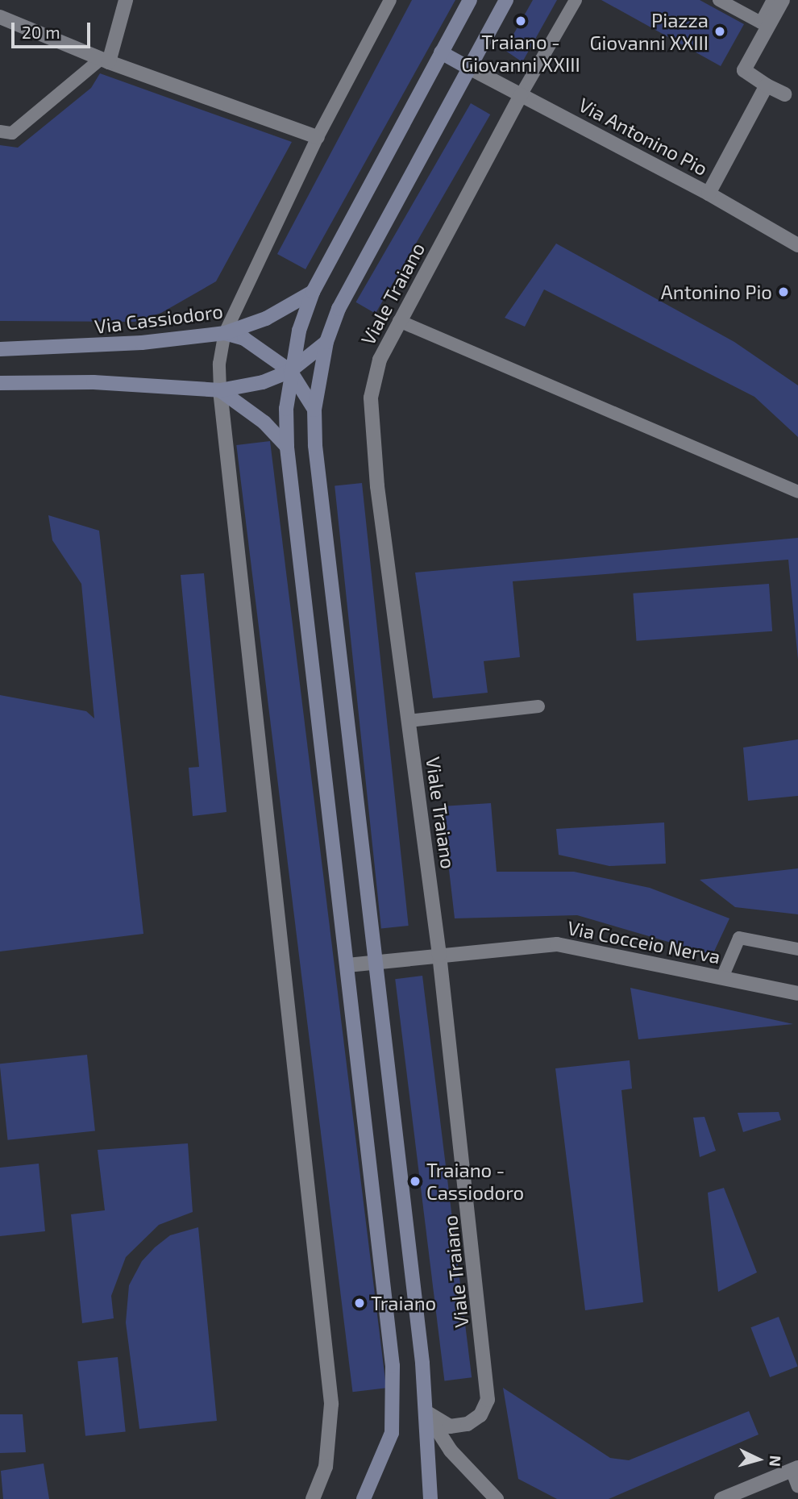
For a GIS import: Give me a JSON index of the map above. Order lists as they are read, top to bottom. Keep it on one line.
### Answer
{"streets":{"main road":["Via Cassiodoro"],"street":["Via Antonino Pio","Viale Traiano","Via Cocceio Nerva"]},"crossings":[["Via Antonino Pio","Viale Traiano"],["Viale Traiano","Via Cocceio Nerva"]],"places":["Traiano - Giovanni XXIII","Piazza Giovanni XXIII","Antonino Pio","Traiano - Cassiodoro","Traiano"],"scale_bar":"20 m","north":"right"}
